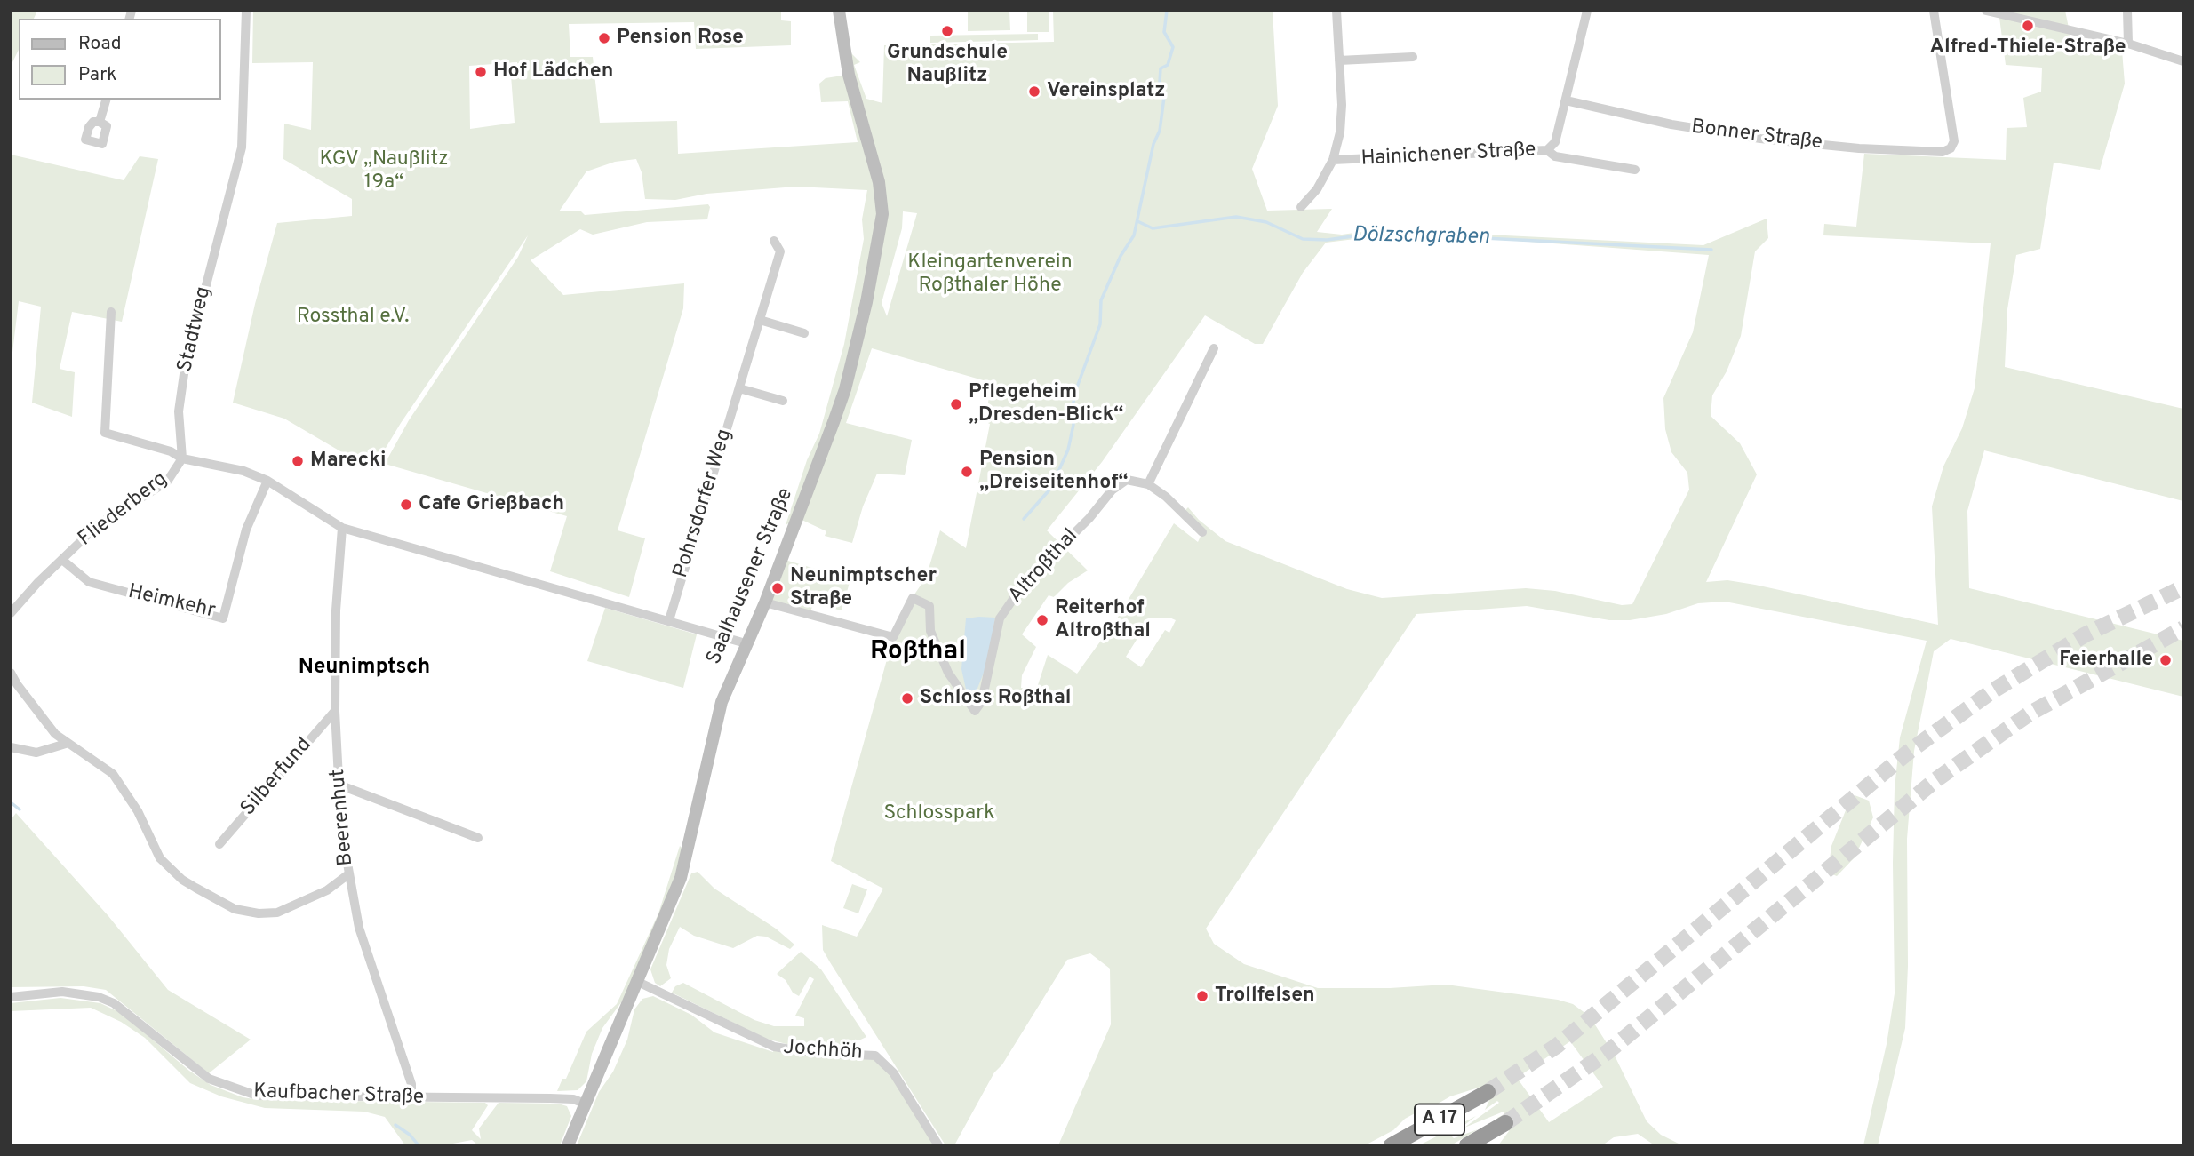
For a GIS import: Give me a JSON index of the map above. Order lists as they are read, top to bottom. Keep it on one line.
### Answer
{"streets":{"highway":["A 17"],"street":["Bonner Straße","Hainichener Straße","Stadtweg","Pohrsdorfer Weg","Fliederberg","Altroßthal","Saalhausener Straße","Heimkehr","Silberfund","Beerenhut","Jochhöh","Kaufbacher Straße"]},"crossings":[["Stadtweg","Fliederberg"],["Fliederberg","Heimkehr"],["Altroßthal","Saalhausener Straße"],["Saalhausener Straße","Jochhöh"],["Saalhausener Straße","Kaufbacher Straße"],["Silberfund","Beerenhut"],["Beerenhut","Kaufbacher Straße"]],"districts":["Roßthal","Neunimptsch"],"water":["Dölzschgraben"],"parks":["KGV „Naußlitz 19a“","Kleingartenverein Roßthaler Höhe","Rossthal e.V.","Schlosspark"],"places":["Alfred-Thiele-Straße","Grundschule Naußlitz","Pension Rose","Hof Lädchen","Vereinsplatz","Pflegeheim „Dresden-Blick“","Marecki","Pension „Dreiseitenhof“","Cafe Grießbach","Neunimptscher Straße","Reiterhof Altroßthal","Feierhalle","Schloss Roßthal","Trollfelsen"],"legend":["Road","Park"]}
